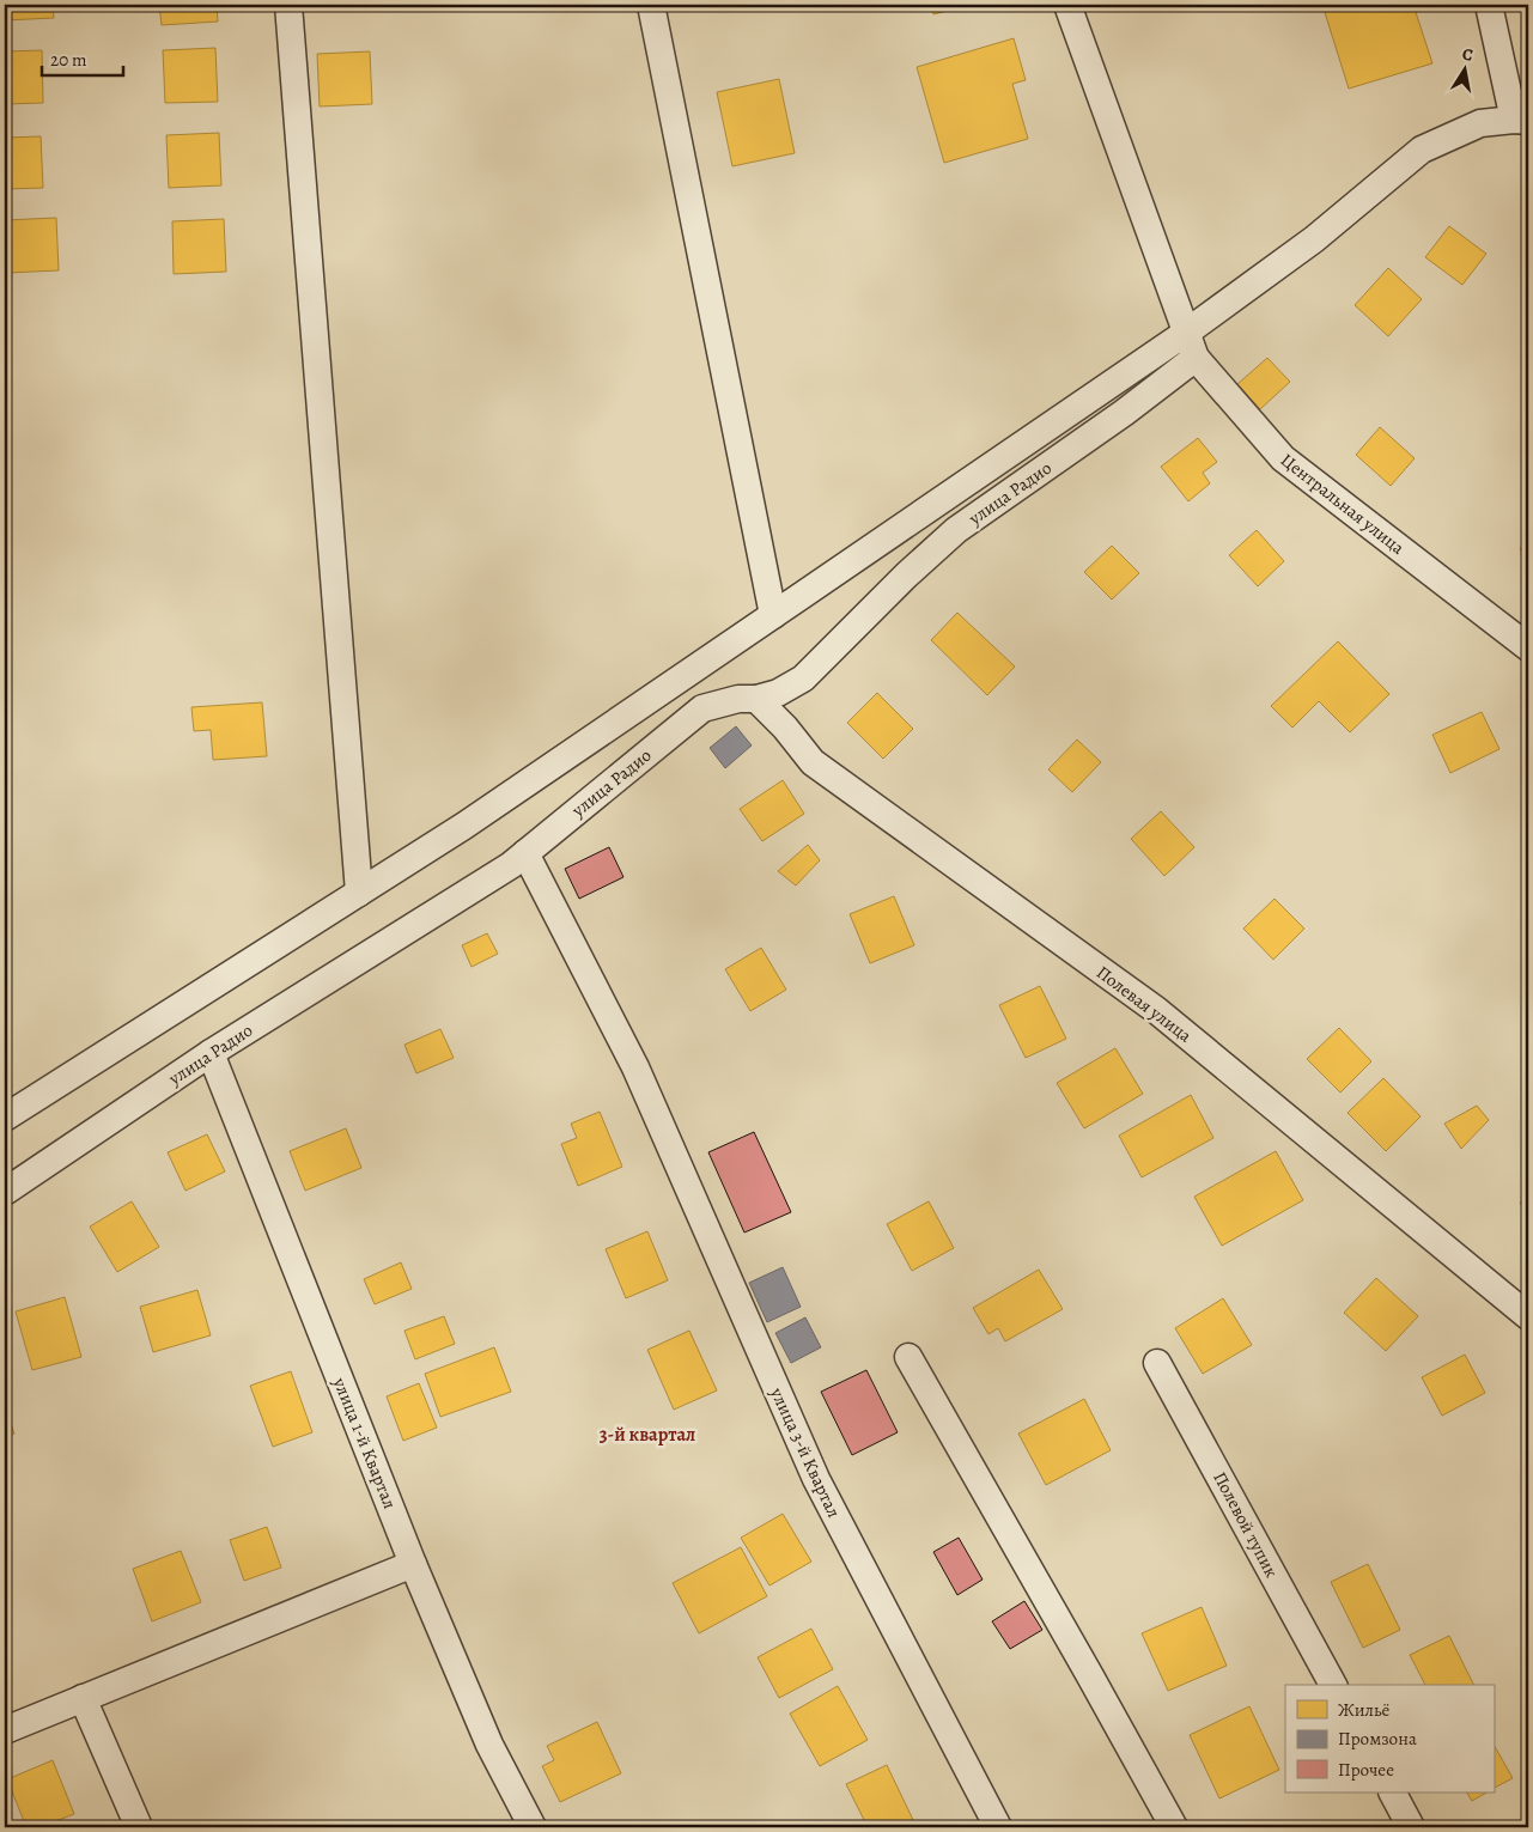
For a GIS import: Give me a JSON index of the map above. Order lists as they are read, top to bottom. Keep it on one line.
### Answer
{"streets":{"street":["улица Радио","Центральная улица","Полевая улица","улица 1-й Квартал","улица 3-й Квартал","Полевой тупик"]},"crossings":[["улица Радио","Центральная улица"],["улица Радио","Полевая улица"],["улица Радио","улица 1-й Квартал"],["улица Радио","улица 3-й Квартал"]],"districts":["3-й квартал"],"legend":["Жильё","Промзона","Прочее"],"scale_bar":"20 m","north":"top"}
